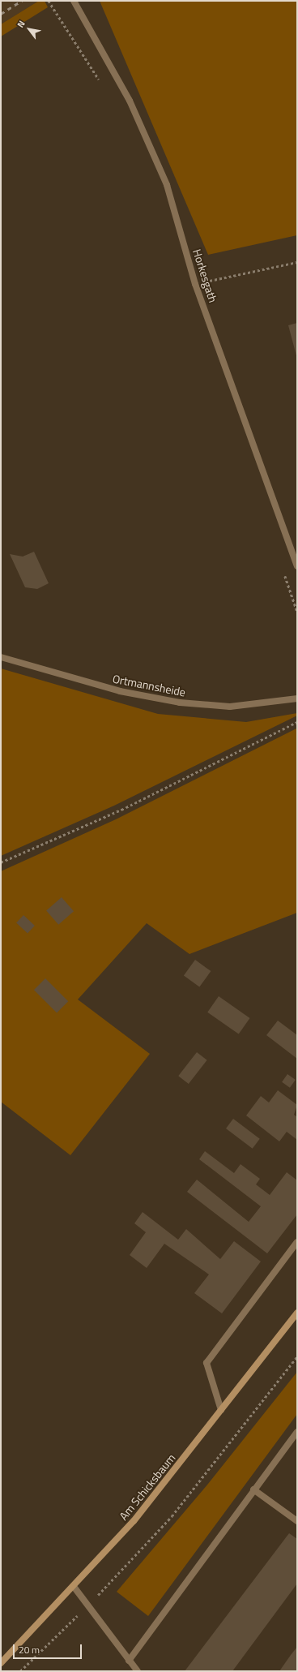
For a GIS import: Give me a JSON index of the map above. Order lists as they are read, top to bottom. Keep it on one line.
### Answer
{"streets":{"street":["Horkesgath","Ortmannsheide","Am Schicksbaum"]},"scale_bar":"20 m","north":"top left"}
